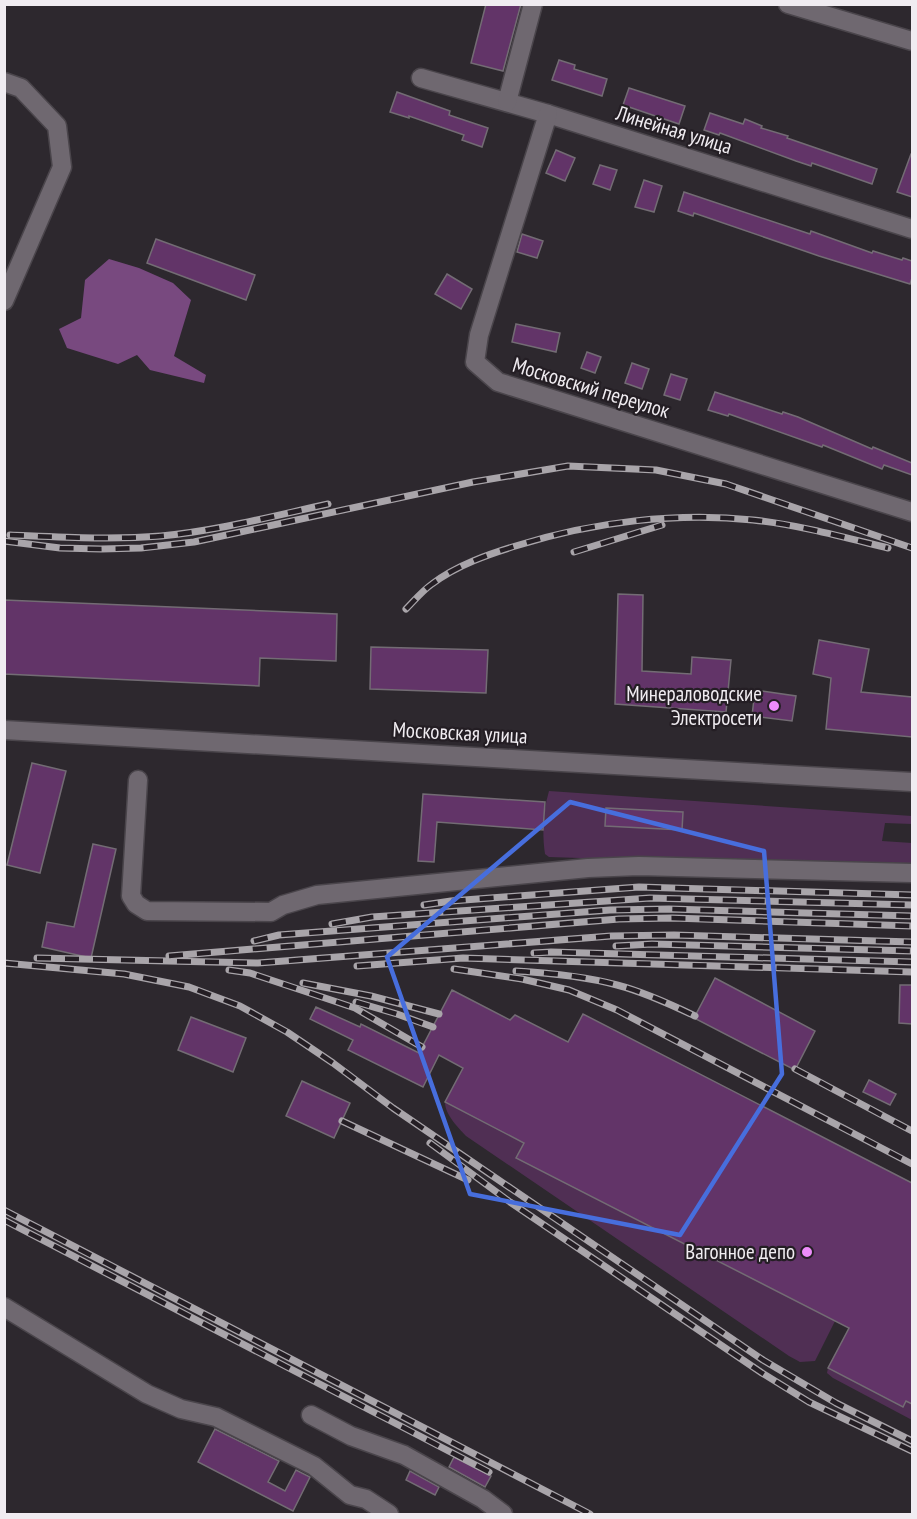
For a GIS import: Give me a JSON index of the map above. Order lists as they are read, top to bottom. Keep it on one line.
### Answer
{"streets":{"street":["Линейная улица","Московский переулок","Московская улица"]},"crossings":[["Линейная улица","Московский переулок"]],"places":["Минераловодские Электросети","Вагонное депо"]}
